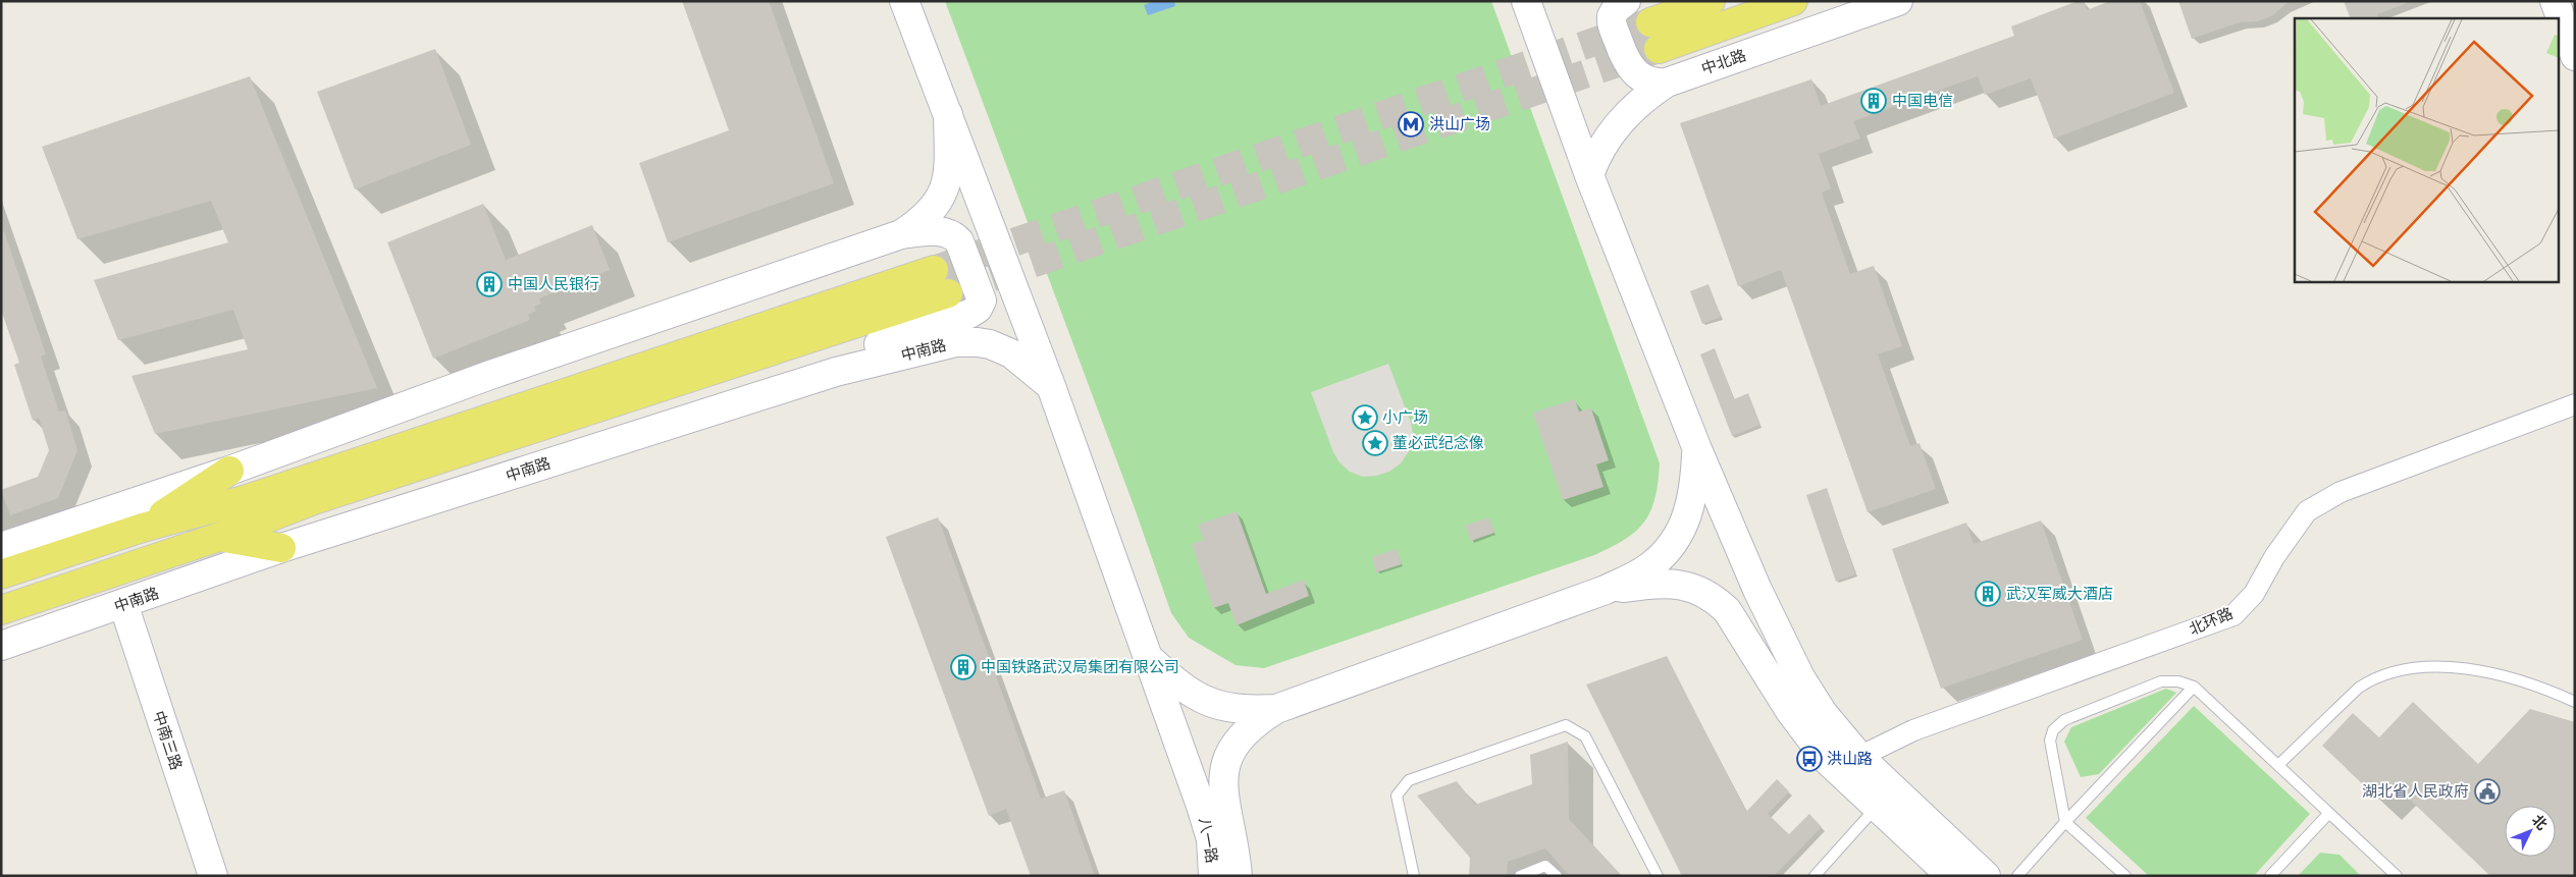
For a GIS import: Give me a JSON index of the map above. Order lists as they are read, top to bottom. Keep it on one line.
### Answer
{"streets":{"main road":["中北路","中南路","中南三路","八一路"],"street":["北环路"]},"crossings":[["中南路","中南三路"],["中南路","八一路"]],"places":{"building":["中国电信","中国人民银行","武汉军威大酒店","中国铁路武汉局集团有限公司"],"metro station":["洪山广场"],"place":["小广场","董必武纪念像"],"bus stop":["洪山路"],"public building":["湖北省人民政府"]},"north":"top right"}
